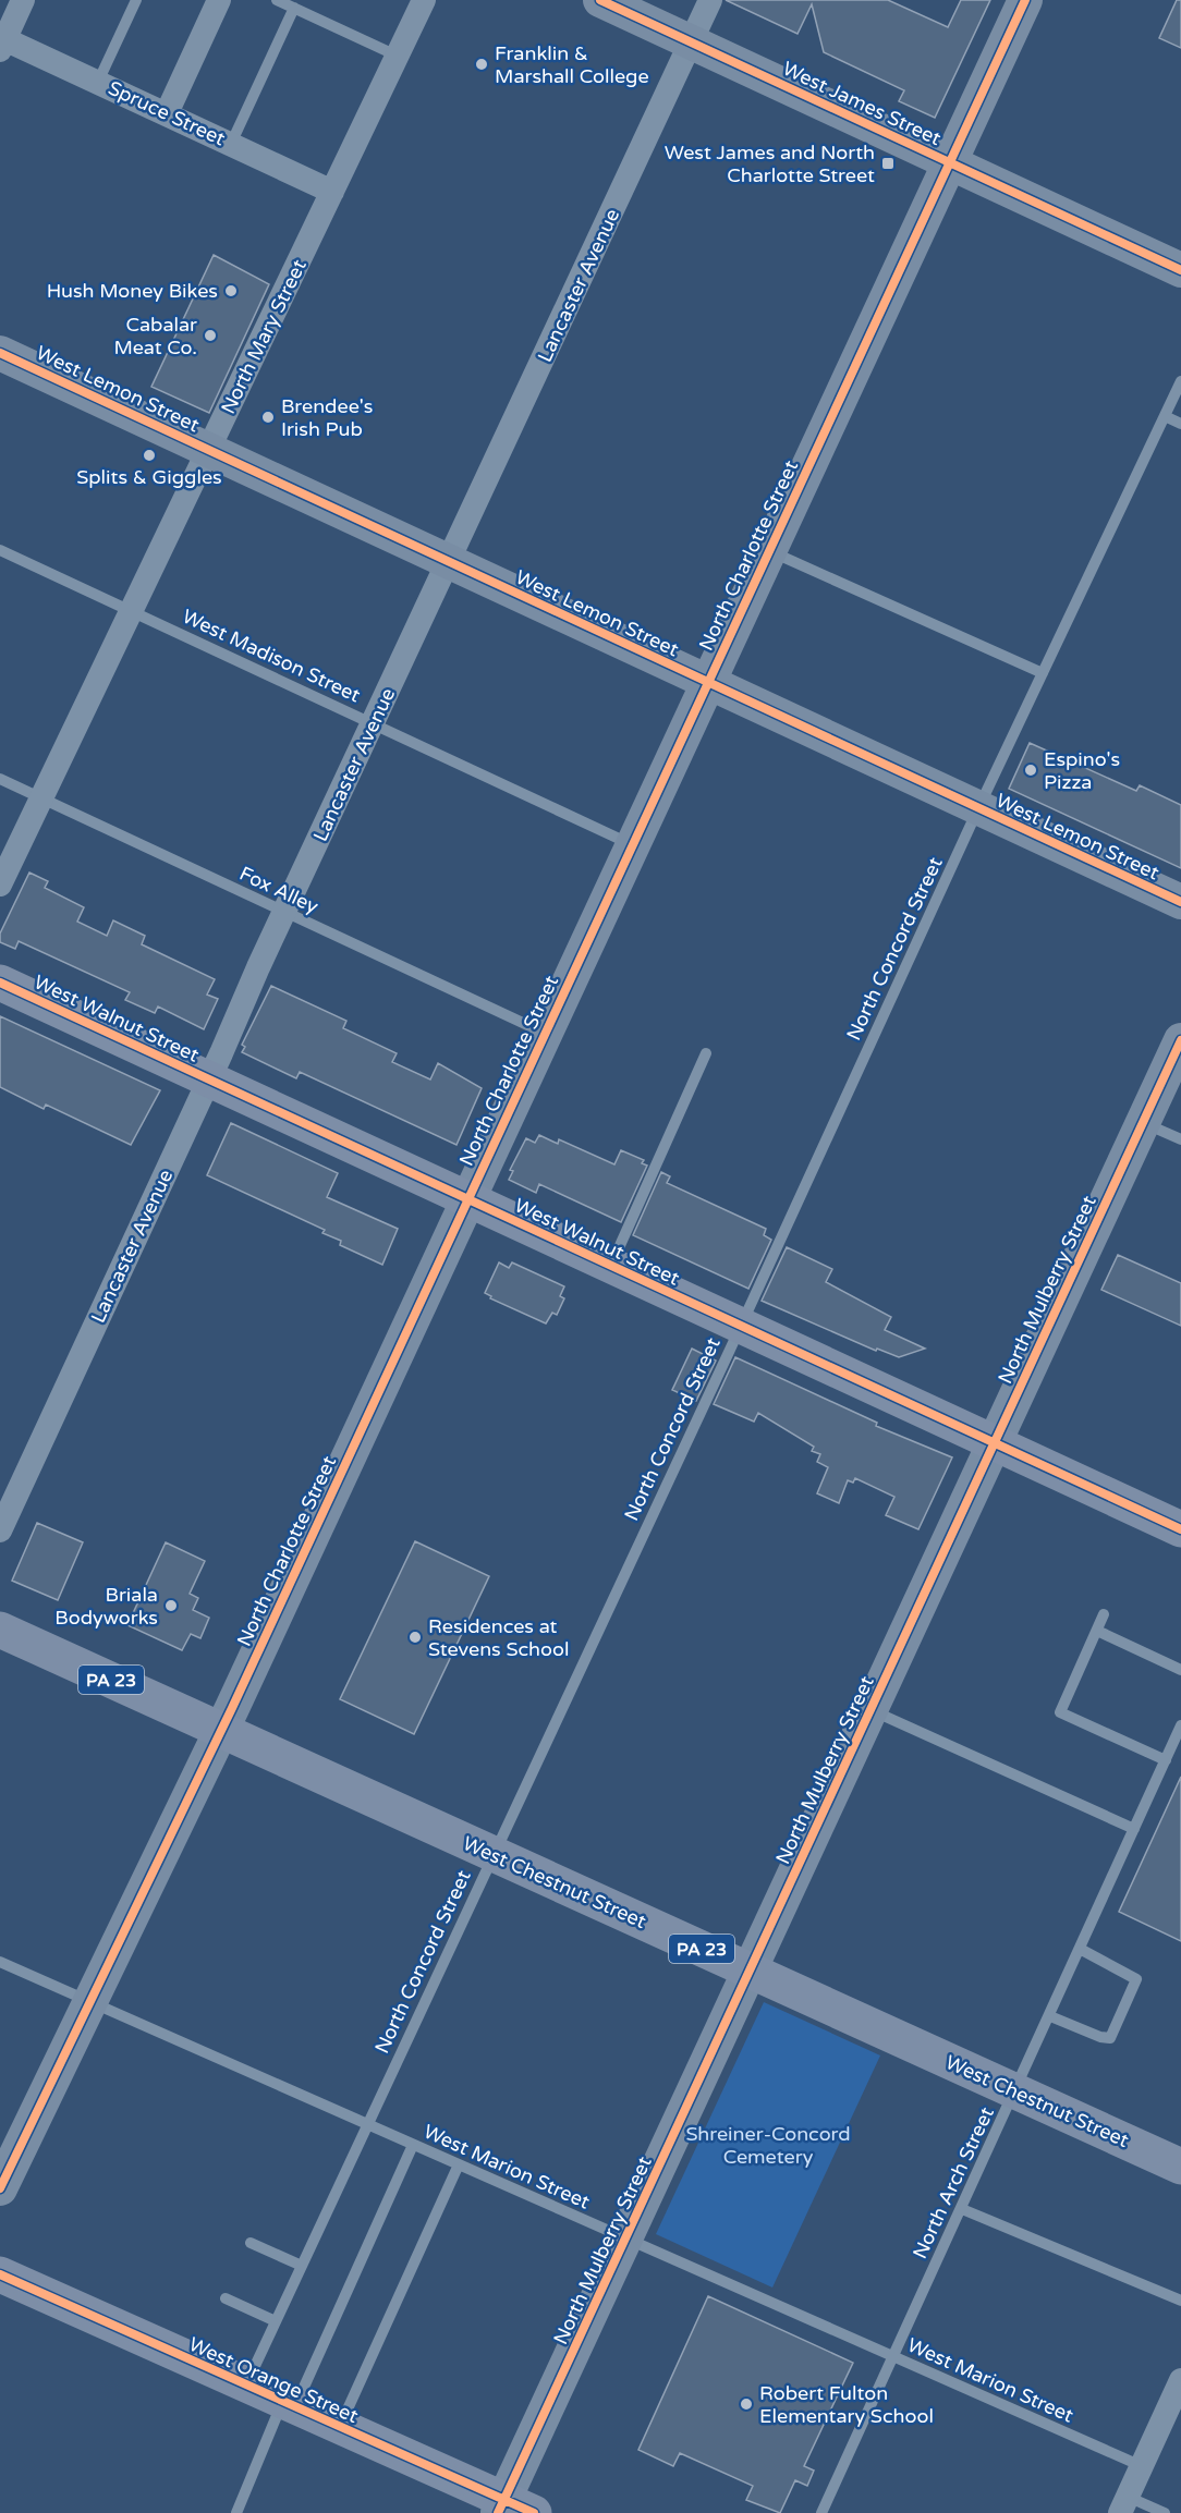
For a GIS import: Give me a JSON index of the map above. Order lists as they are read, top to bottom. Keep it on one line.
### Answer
{"streets":{"main road":["West Walnut Street","PA 23","West Chestnut Street","West Orange Street"],"street":["West James Street","Spruce Street","Lancaster Avenue","North Mary Street","West Lemon Street","North Charlotte Street","North Mulberry Street"],"lane":["West Madison Street","Fox Alley","North Concord Street","West Marion Street","North Arch Street"]},"crossings":[["West James Street","Lancaster Avenue"],["West James Street","North Charlotte Street"],["Spruce Street","North Mary Street"],["Lancaster Avenue","West Lemon Street"],["Lancaster Avenue","West Madison Street"],["Lancaster Avenue","Fox Alley"],["Lancaster Avenue","West Walnut Street"],["North Mary Street","West Lemon Street"],["North Mary Street","West Madison Street"],["North Mary Street","Fox Alley"],["West Lemon Street","North Charlotte Street"],["West Lemon Street","North Concord Street"],["North Charlotte Street","West Madison Street"],["North Charlotte Street","Fox Alley"],["North Charlotte Street","West Walnut Street"],["North Charlotte Street","West Chestnut Street"],["North Charlotte Street","West Marion Street"],["North Concord Street","West Walnut Street"],["North Concord Street","West Chestnut Street"],["North Concord Street","West Marion Street"],["North Concord Street","West Orange Street"],["West Walnut Street","North Mulberry Street"],["North Mulberry Street","West Chestnut Street"],["North Mulberry Street","West Marion Street"],["North Mulberry Street","West Orange Street"],["West Chestnut Street","North Arch Street"],["West Marion Street","North Arch Street"]],"parks":["Shreiner-Concord Cemetery"],"places":{"other":["Franklin & Marshall College","Hush Money Bikes","Cabalar Meat Co.","Brendee's Irish Pub","Splits & Giggles","Espino's Pizza","Briala Bodyworks","Residences at Stevens School","Robert Fulton Elementary School"],"transit":["West James and North Charlotte Street"]}}
